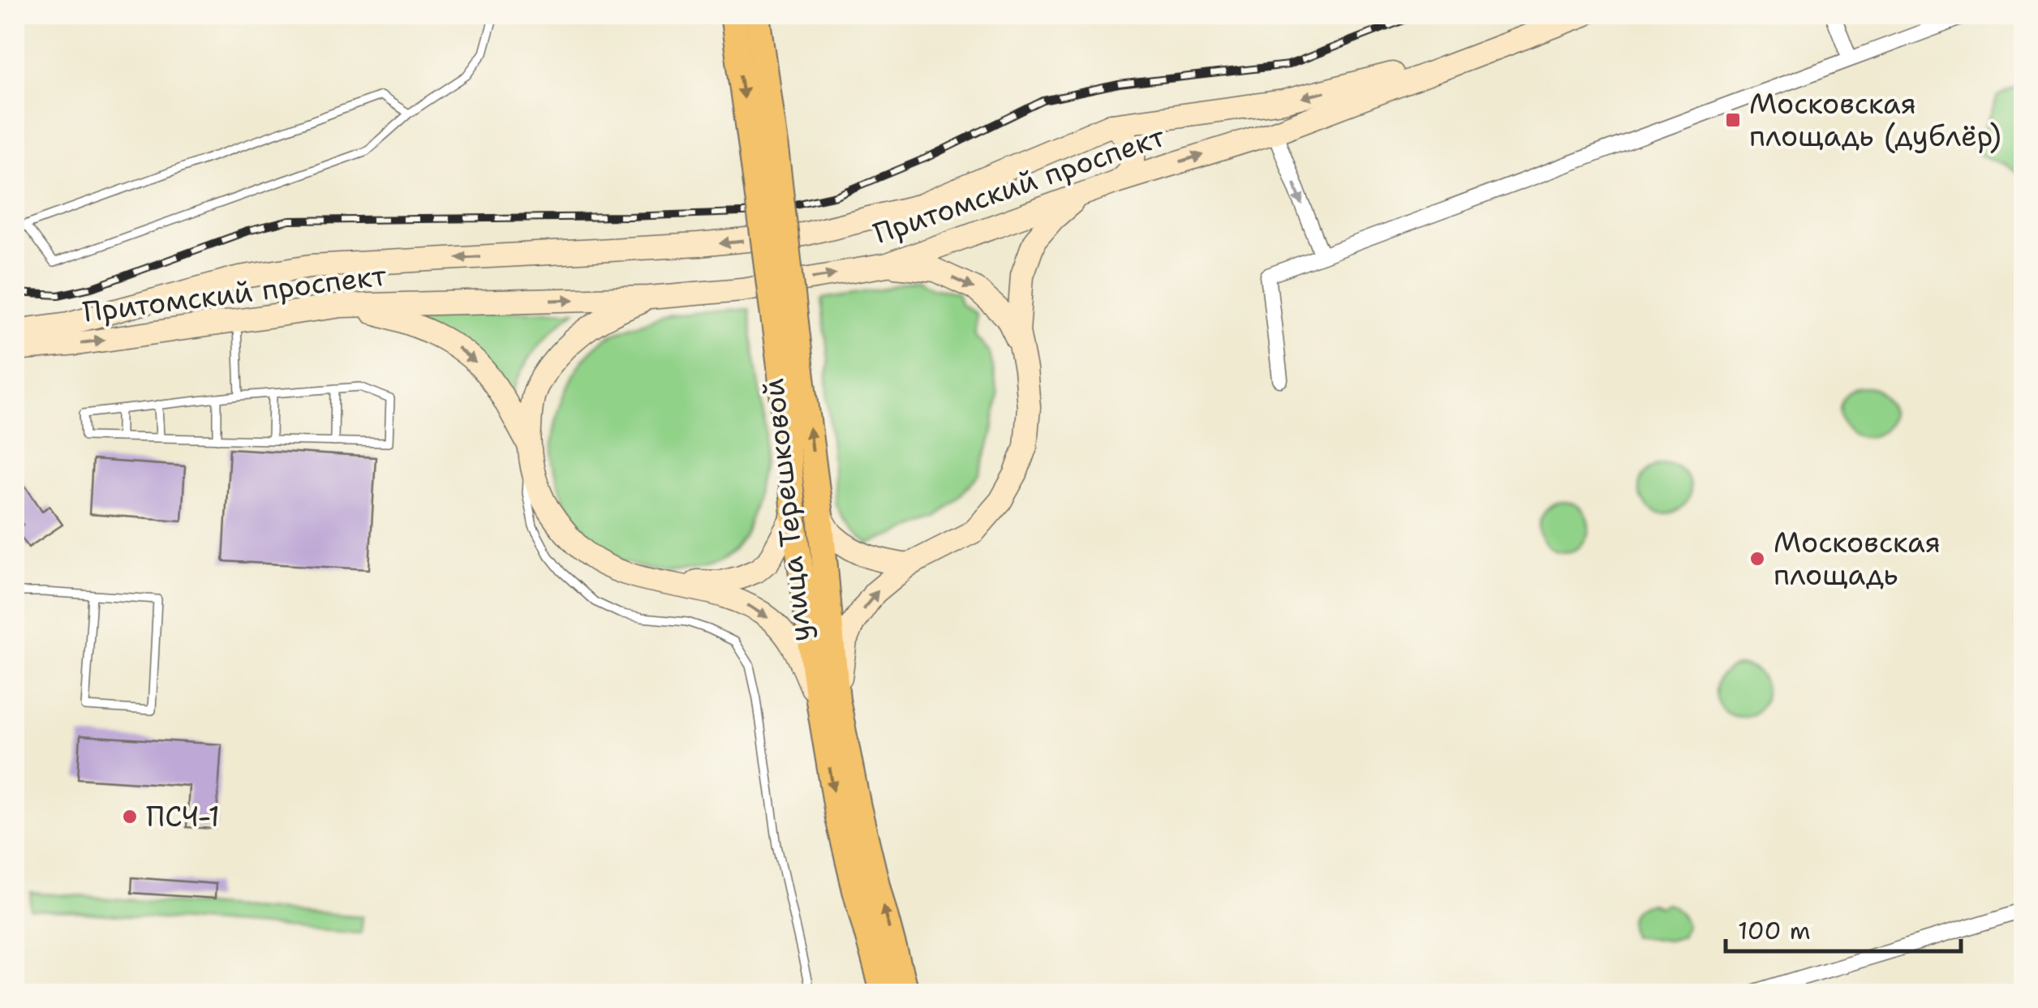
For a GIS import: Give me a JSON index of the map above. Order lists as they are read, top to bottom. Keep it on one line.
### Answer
{"streets":{"main road":["Притомский проспект","улица Терешковой"]},"places":{"transit":["Московская площадь (дублёр)"],"other":["Московская площадь","ПСЧ-1"]},"scale_bar":"100 m"}
